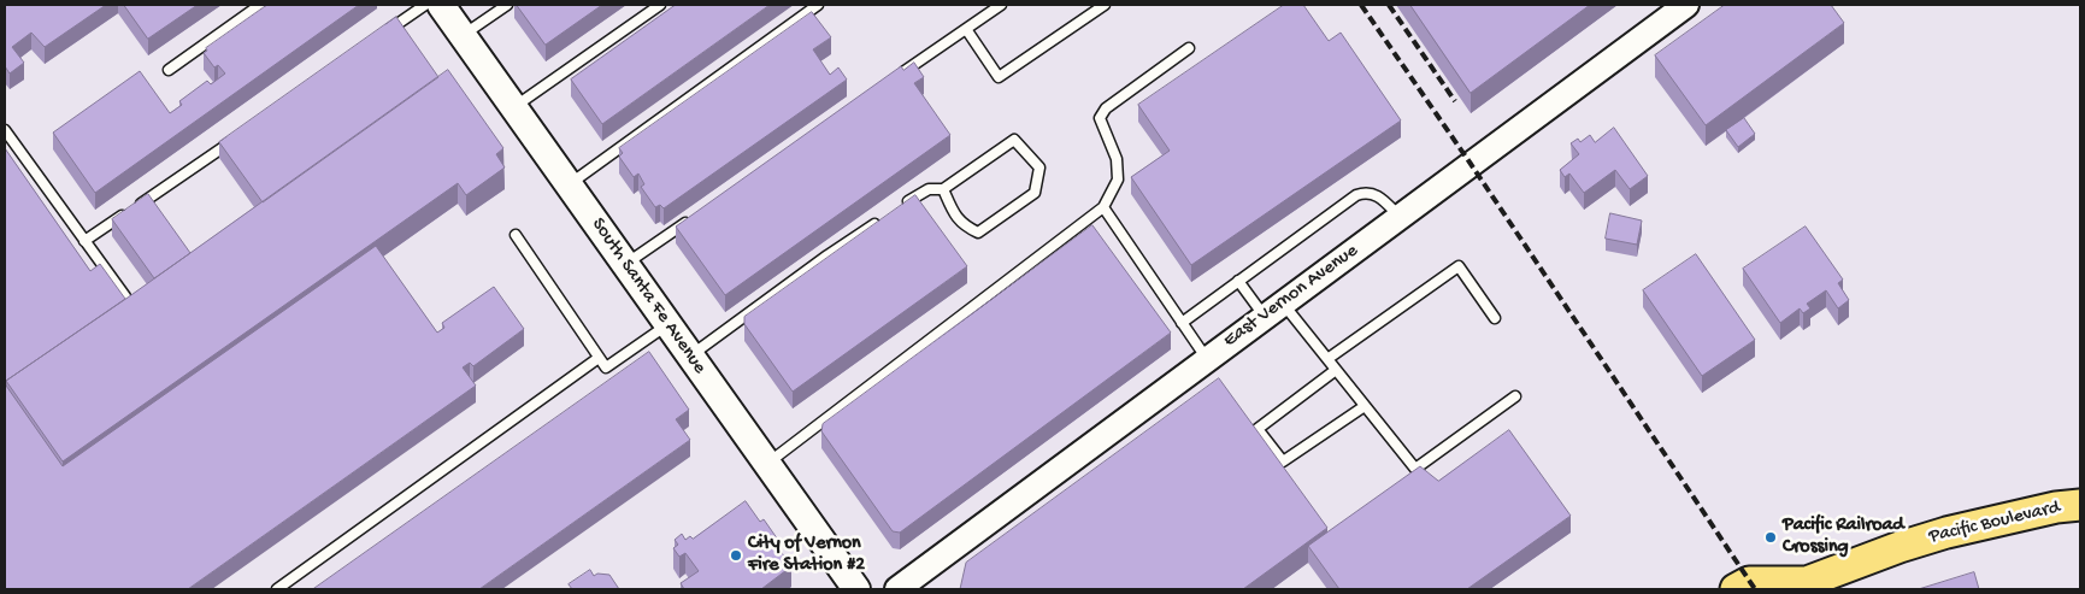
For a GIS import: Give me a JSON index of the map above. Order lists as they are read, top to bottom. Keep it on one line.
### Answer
{"streets":{"main road":["South Santa Fe Avenue","Pacific Boulevard"],"street":["East Vernon Avenue"]},"places":["Pacific Railroad Crossing","City of Vernon Fire Station #2"]}
